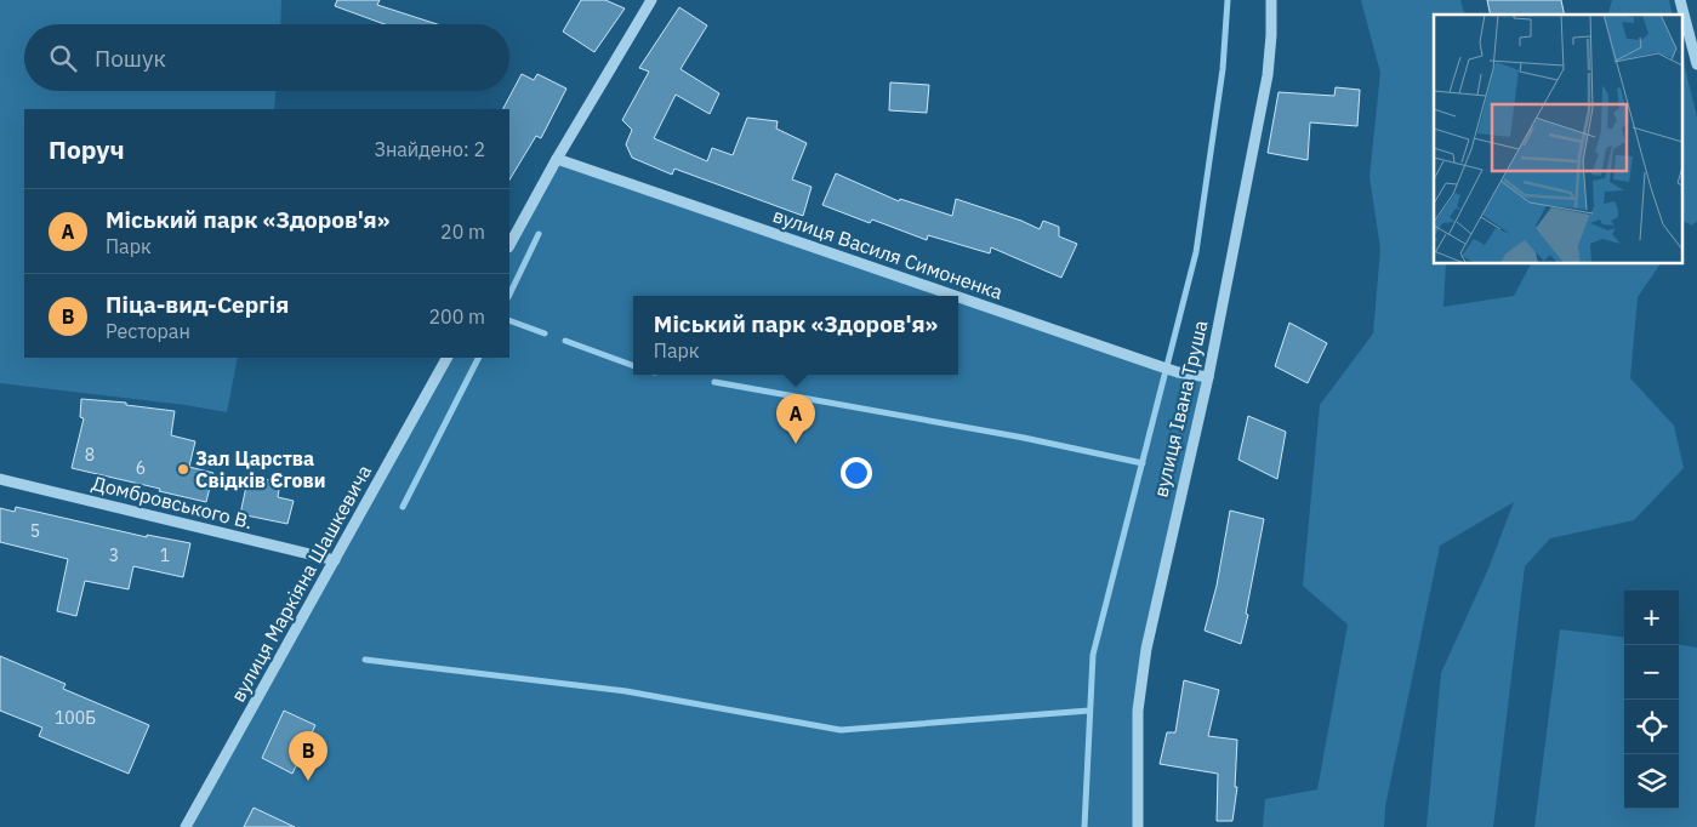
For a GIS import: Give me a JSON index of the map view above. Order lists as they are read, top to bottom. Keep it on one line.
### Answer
{"streets":{"street":["вулиця Василя Симоненка","вулиця Івана Труша","Домбровського В.","вулиця Маркіяна Шашкевича"]},"crossings":[["вулиця Василя Симоненка","вулиця Івана Труша"],["Домбровського В.","вулиця Маркіяна Шашкевича"]],"places":["Зал Царства Свідків Єгови"],"house_numbers":["8","6","5","3","1","100Б"],"page":{"search":"Пошук","heading":["Поруч","Знайдено: 2"],"list":[{"mark":"A","name":"Міський парк «Здоров'я»","note":"Парк","value":"20 m"},{"mark":"B","name":"Піца-вид-Сергія","note":"Ресторан","value":"200 m"}],"popup":["Міський парк «Здоров'я»","Парк"],"pins":["A","B"],"map_buttons":["+","−"]}}
